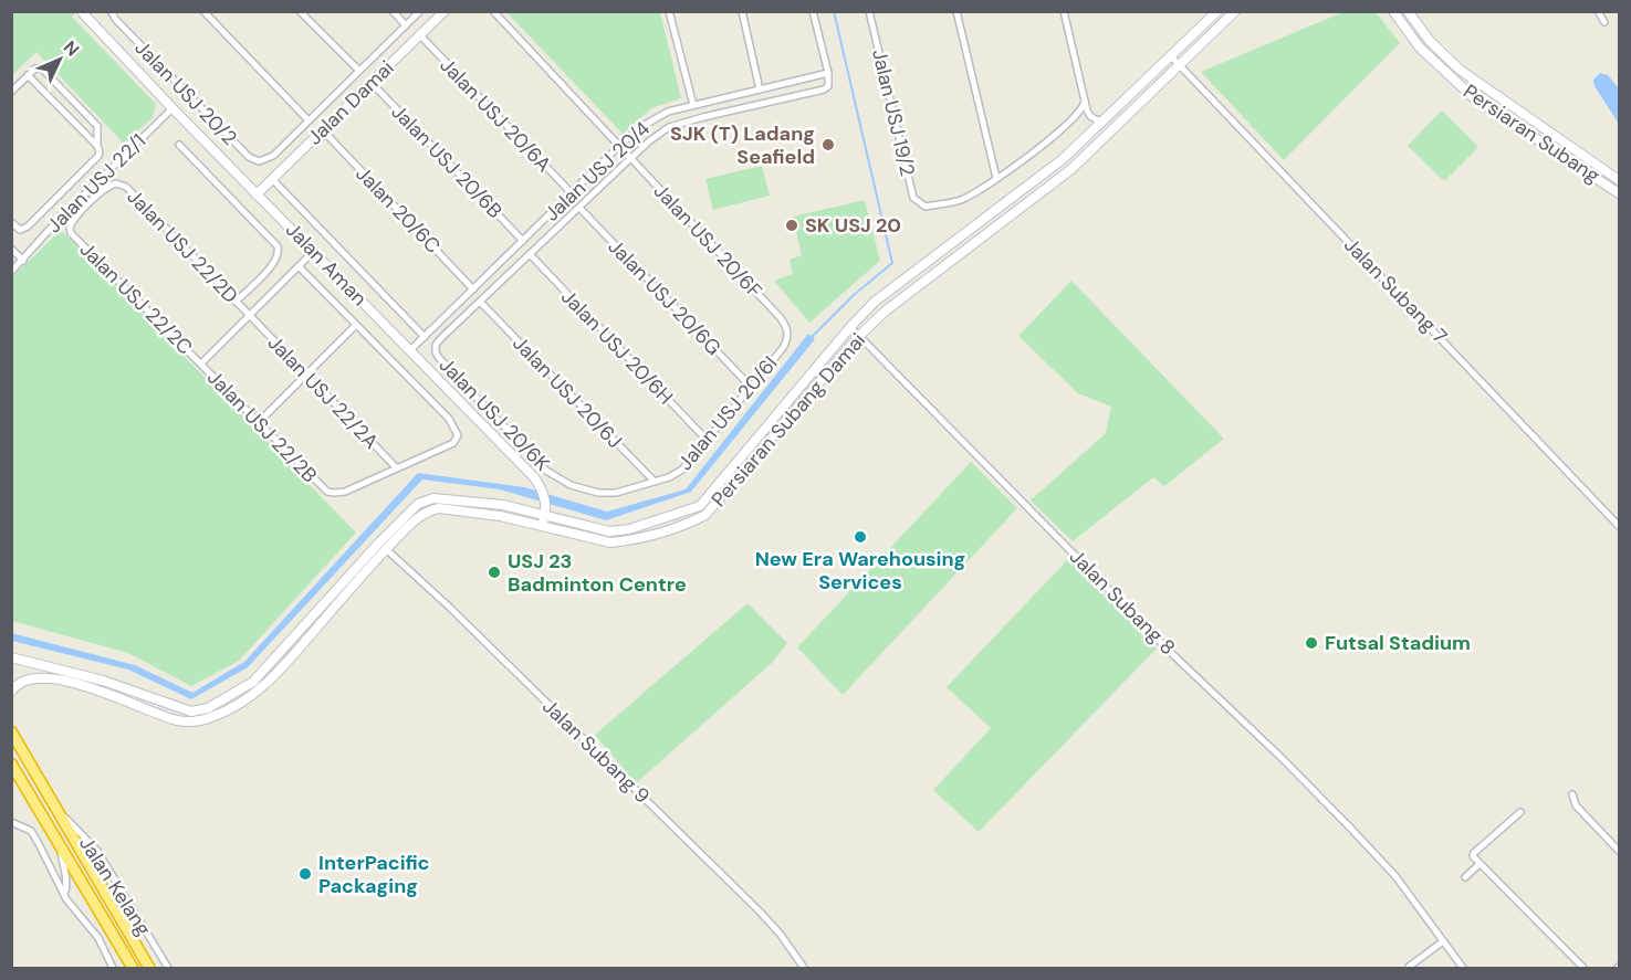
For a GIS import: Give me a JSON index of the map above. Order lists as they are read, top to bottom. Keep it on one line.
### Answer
{"streets":{"street":["Jalan USJ 20/2","Jalan Damai","Jalan USJ 19/2","Jalan USJ 20/6A","Persiaran Subang","Jalan USJ 20/6B","Jalan USJ 20/4","Jalan USJ 22/1","Jalan 20/6C","Jalan USJ 20/6F","Jalan USJ 22/2D","Jalan Aman","Jalan Subang 7","Jalan USJ 20/6G","Jalan USJ 22/2C","Jalan USJ 20/6H","Jalan USJ 22/2A","Jalan USJ 20/6J","Jalan USJ 20/6I","Jalan USJ 20/6K","Persiaran Subang Damai","Jalan USJ 22/2B","Jalan Subang 8","Jalan Subang 9","Jalan Kelang"]},"crossings":[["Jalan Damai","Jalan USJ 20/6A"],["Jalan Damai","Jalan USJ 20/6B"],["Jalan Damai","Jalan 20/6C"],["Jalan Damai","Jalan Aman"],["Jalan USJ 20/6A","Jalan USJ 20/4"],["Jalan USJ 20/6B","Jalan USJ 20/4"],["Jalan USJ 20/4","Jalan 20/6C"],["Jalan USJ 20/4","Jalan USJ 20/6F"],["Jalan USJ 20/4","Jalan Aman"],["Jalan USJ 22/1","Jalan Aman"],["Jalan USJ 20/6F","Jalan USJ 20/6I"],["Jalan USJ 22/2D","Jalan USJ 22/2C"],["Jalan USJ 22/2D","Jalan USJ 22/2A"],["Jalan Aman","Persiaran Subang Damai"],["Jalan Subang 7","Persiaran Subang Damai"],["Jalan USJ 20/6G","Jalan USJ 20/6I"],["Jalan USJ 22/2C","Jalan USJ 22/2B"],["Jalan USJ 20/6H","Jalan USJ 20/6I"],["Jalan USJ 22/2A","Jalan USJ 22/2B"],["Jalan USJ 20/6J","Jalan USJ 20/6I"],["Jalan USJ 20/6J","Jalan USJ 20/6K"],["Jalan USJ 20/6I","Jalan USJ 20/6K"],["Persiaran Subang Damai","Jalan Subang 8"],["Persiaran Subang Damai","Jalan Subang 9"]],"places":["SJK (T) Ladang Seafield","SK USJ 20","New Era Warehousing Services","USJ 23 Badminton Centre","Futsal Stadium","InterPacific Packaging"],"north":"top right"}
